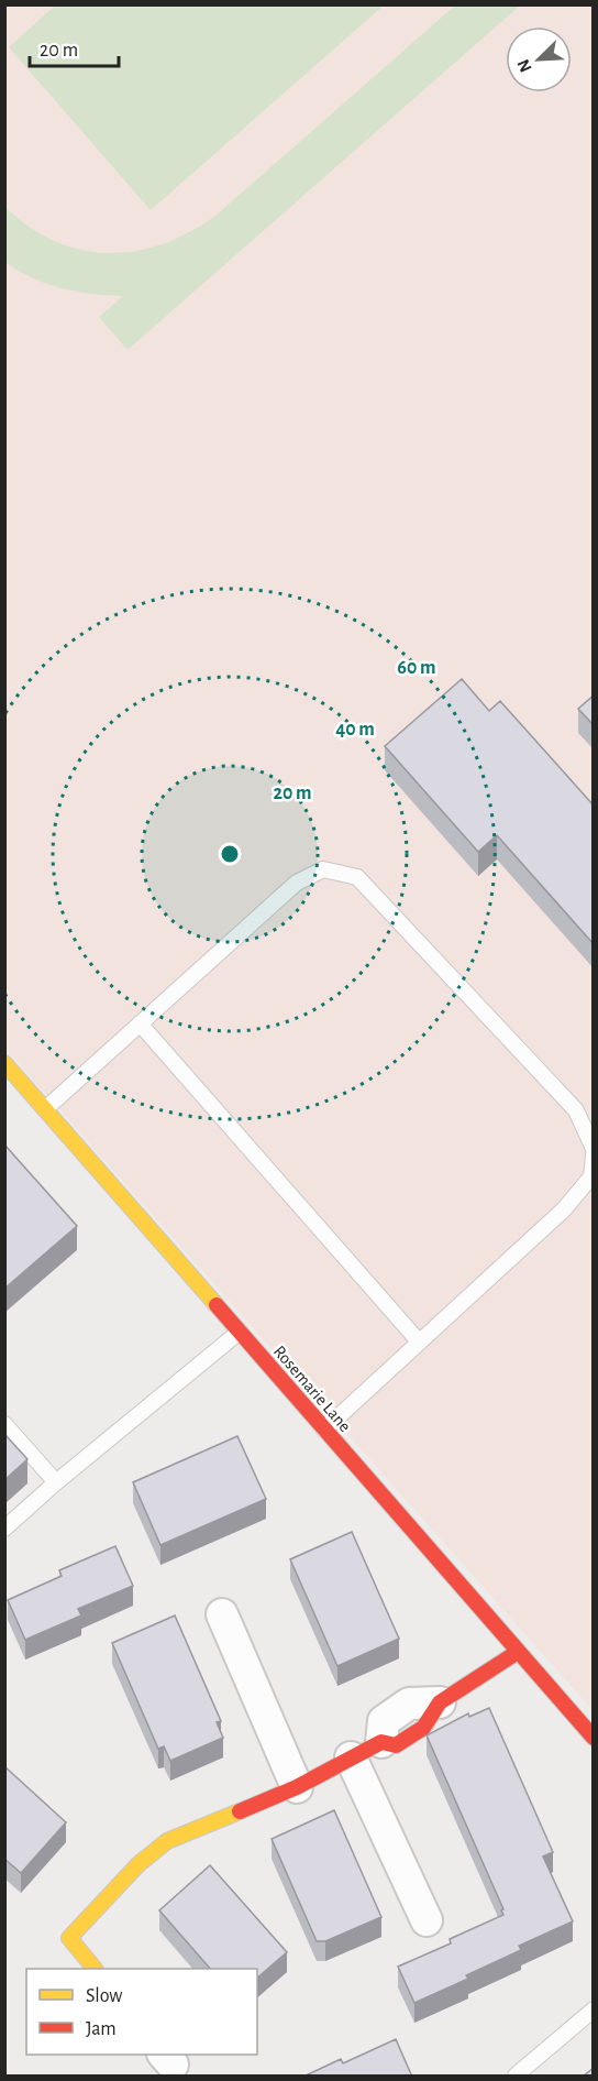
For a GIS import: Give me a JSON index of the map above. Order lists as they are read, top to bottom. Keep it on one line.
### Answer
{"streets":{"street":["Rosemarie Lane"]},"legend":["Slow","Jam"],"scale_bar":"20 m","north":"bottom left","rings":["60 m","40 m","20 m"]}
